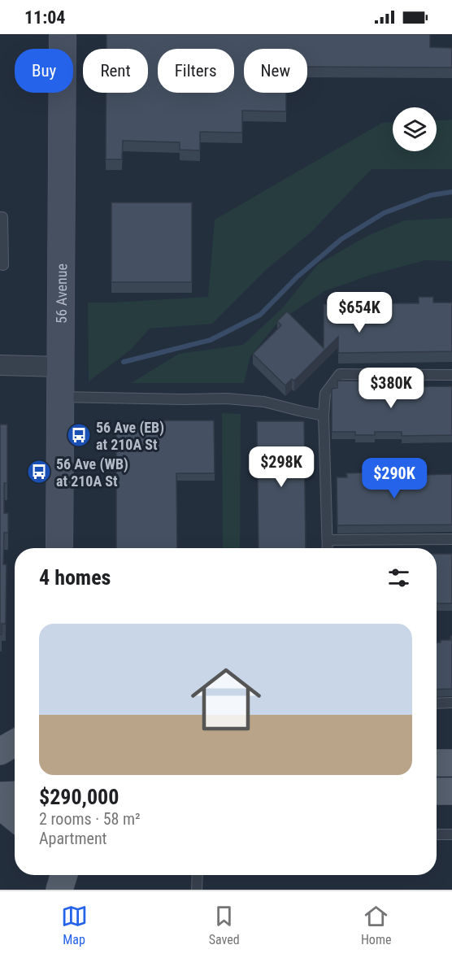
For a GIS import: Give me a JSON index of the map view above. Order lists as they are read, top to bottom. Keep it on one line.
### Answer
{"streets":{"main road":["56 Avenue"]},"places":{"bus stop":["56 Ave (EB) at 210A St","56 Ave (WB) at 210A St"]},"page":{"status":"11:04","chip":["Buy","Rent","Filters","New"],"price":["$654K","$380K","$298K","$290K"],"heading":"4 homes","list":[{"name":"$290,000","note":"2 rooms · 58 m² · Apartment"}],"tabs":["Map","Saved","Home"]}}
